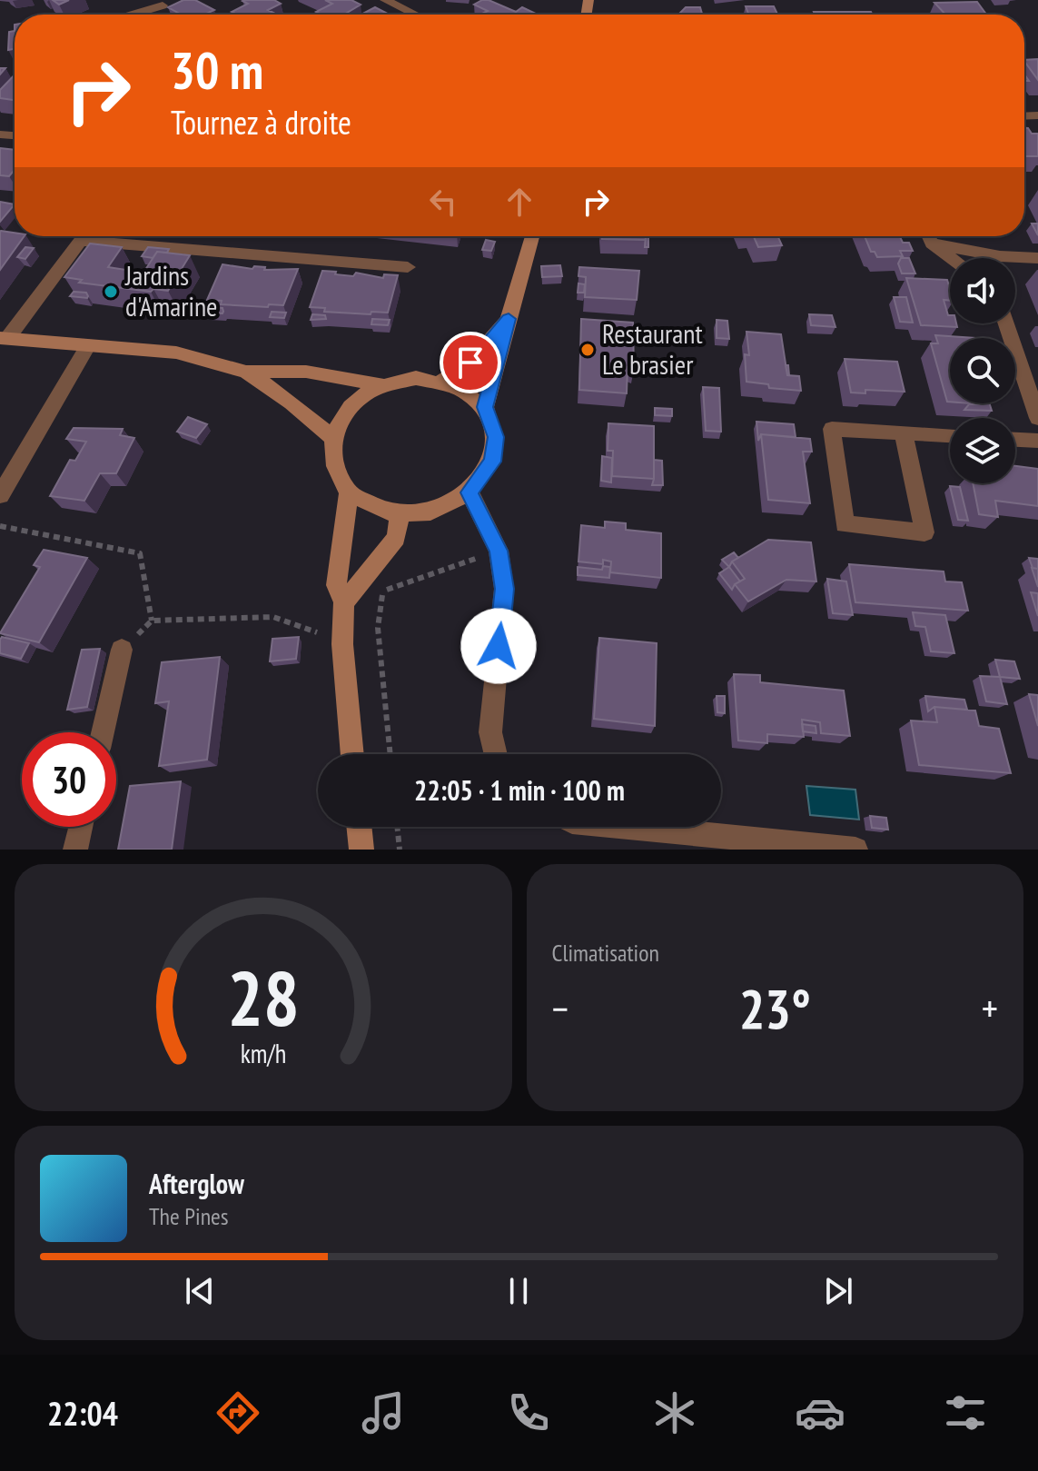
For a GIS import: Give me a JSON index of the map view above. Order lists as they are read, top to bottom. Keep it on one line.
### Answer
{"places":["Jardins d'Amarine","Restaurant Le brasier"],"page":{"turn":["30 m","Tournez à droite"],"limit":"30","trip":"22:05 · 1 min · 100 m","tile":"Climatisation","heat":["−","23°","+"],"song":["Afterglow","The Pines"],"tabs":"22:04","gauge":["28","km/h"]}}
